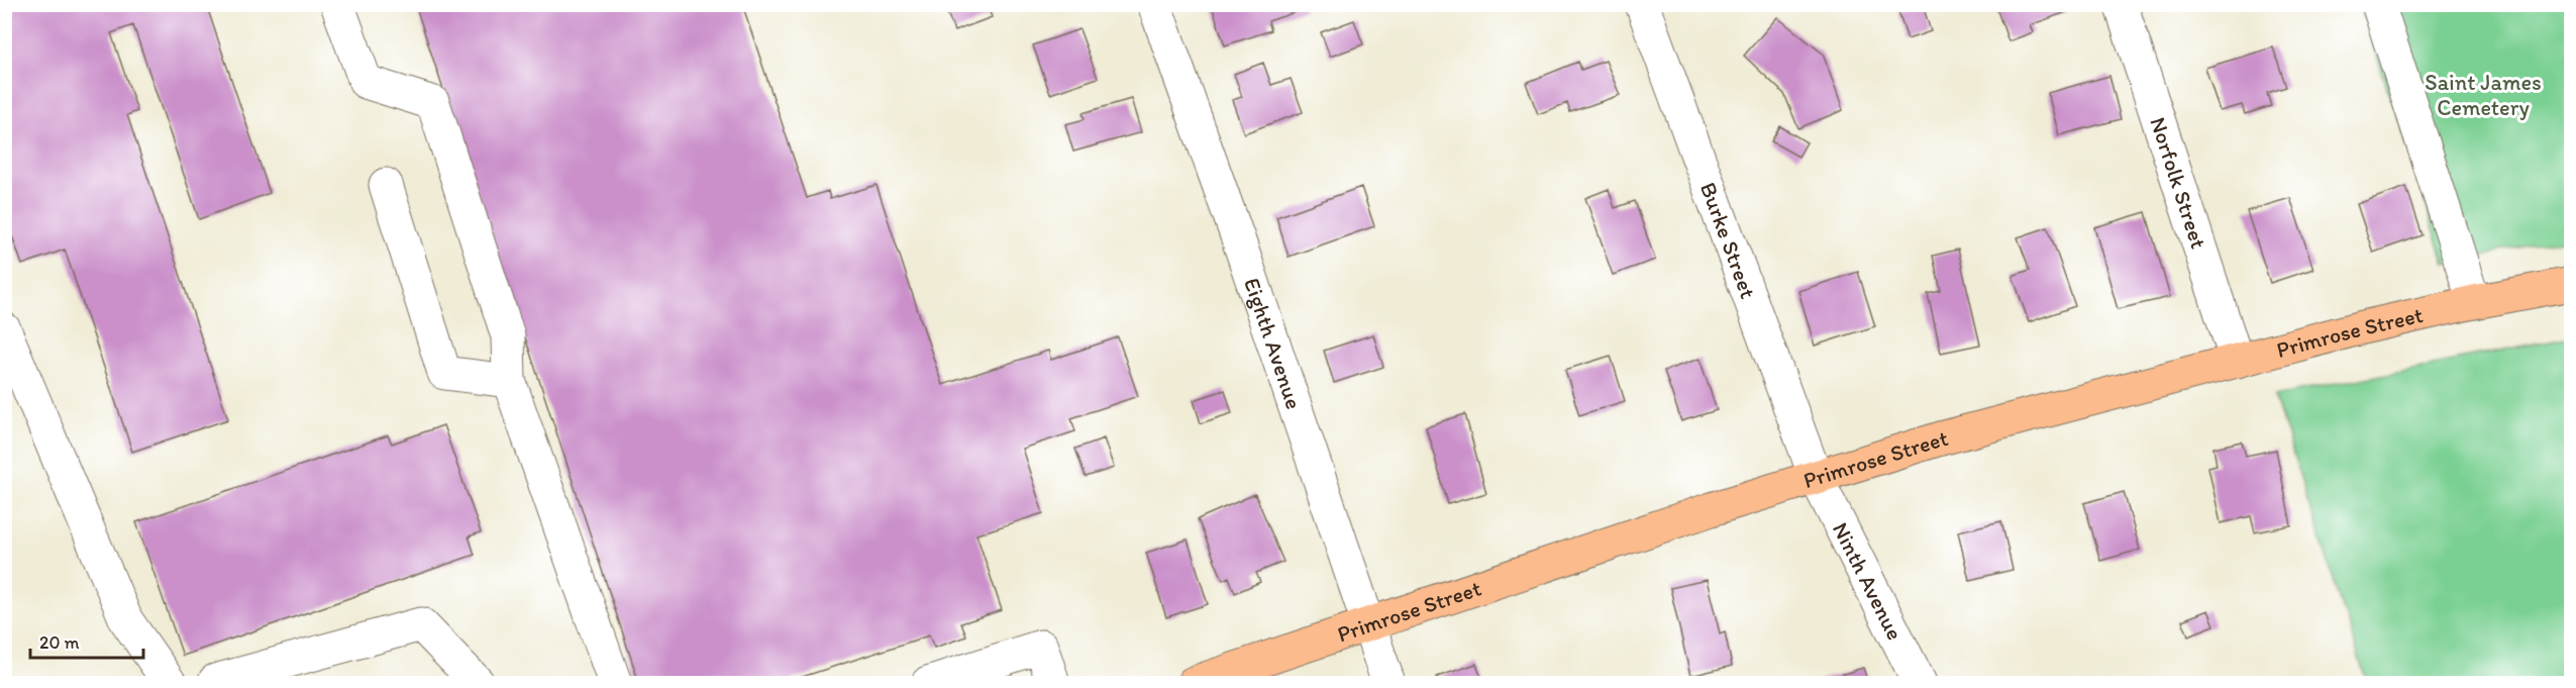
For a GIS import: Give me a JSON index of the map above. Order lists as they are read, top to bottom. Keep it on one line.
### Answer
{"streets":{"main road":["Primrose Street"],"street":["Norfolk Street","Burke Street","Eighth Avenue","Ninth Avenue"]},"crossings":[["Norfolk Street","Primrose Street"],["Burke Street","Primrose Street"],["Burke Street","Ninth Avenue"],["Primrose Street","Eighth Avenue"],["Primrose Street","Ninth Avenue"]],"parks":["Saint James Cemetery"],"scale_bar":"20 m"}
